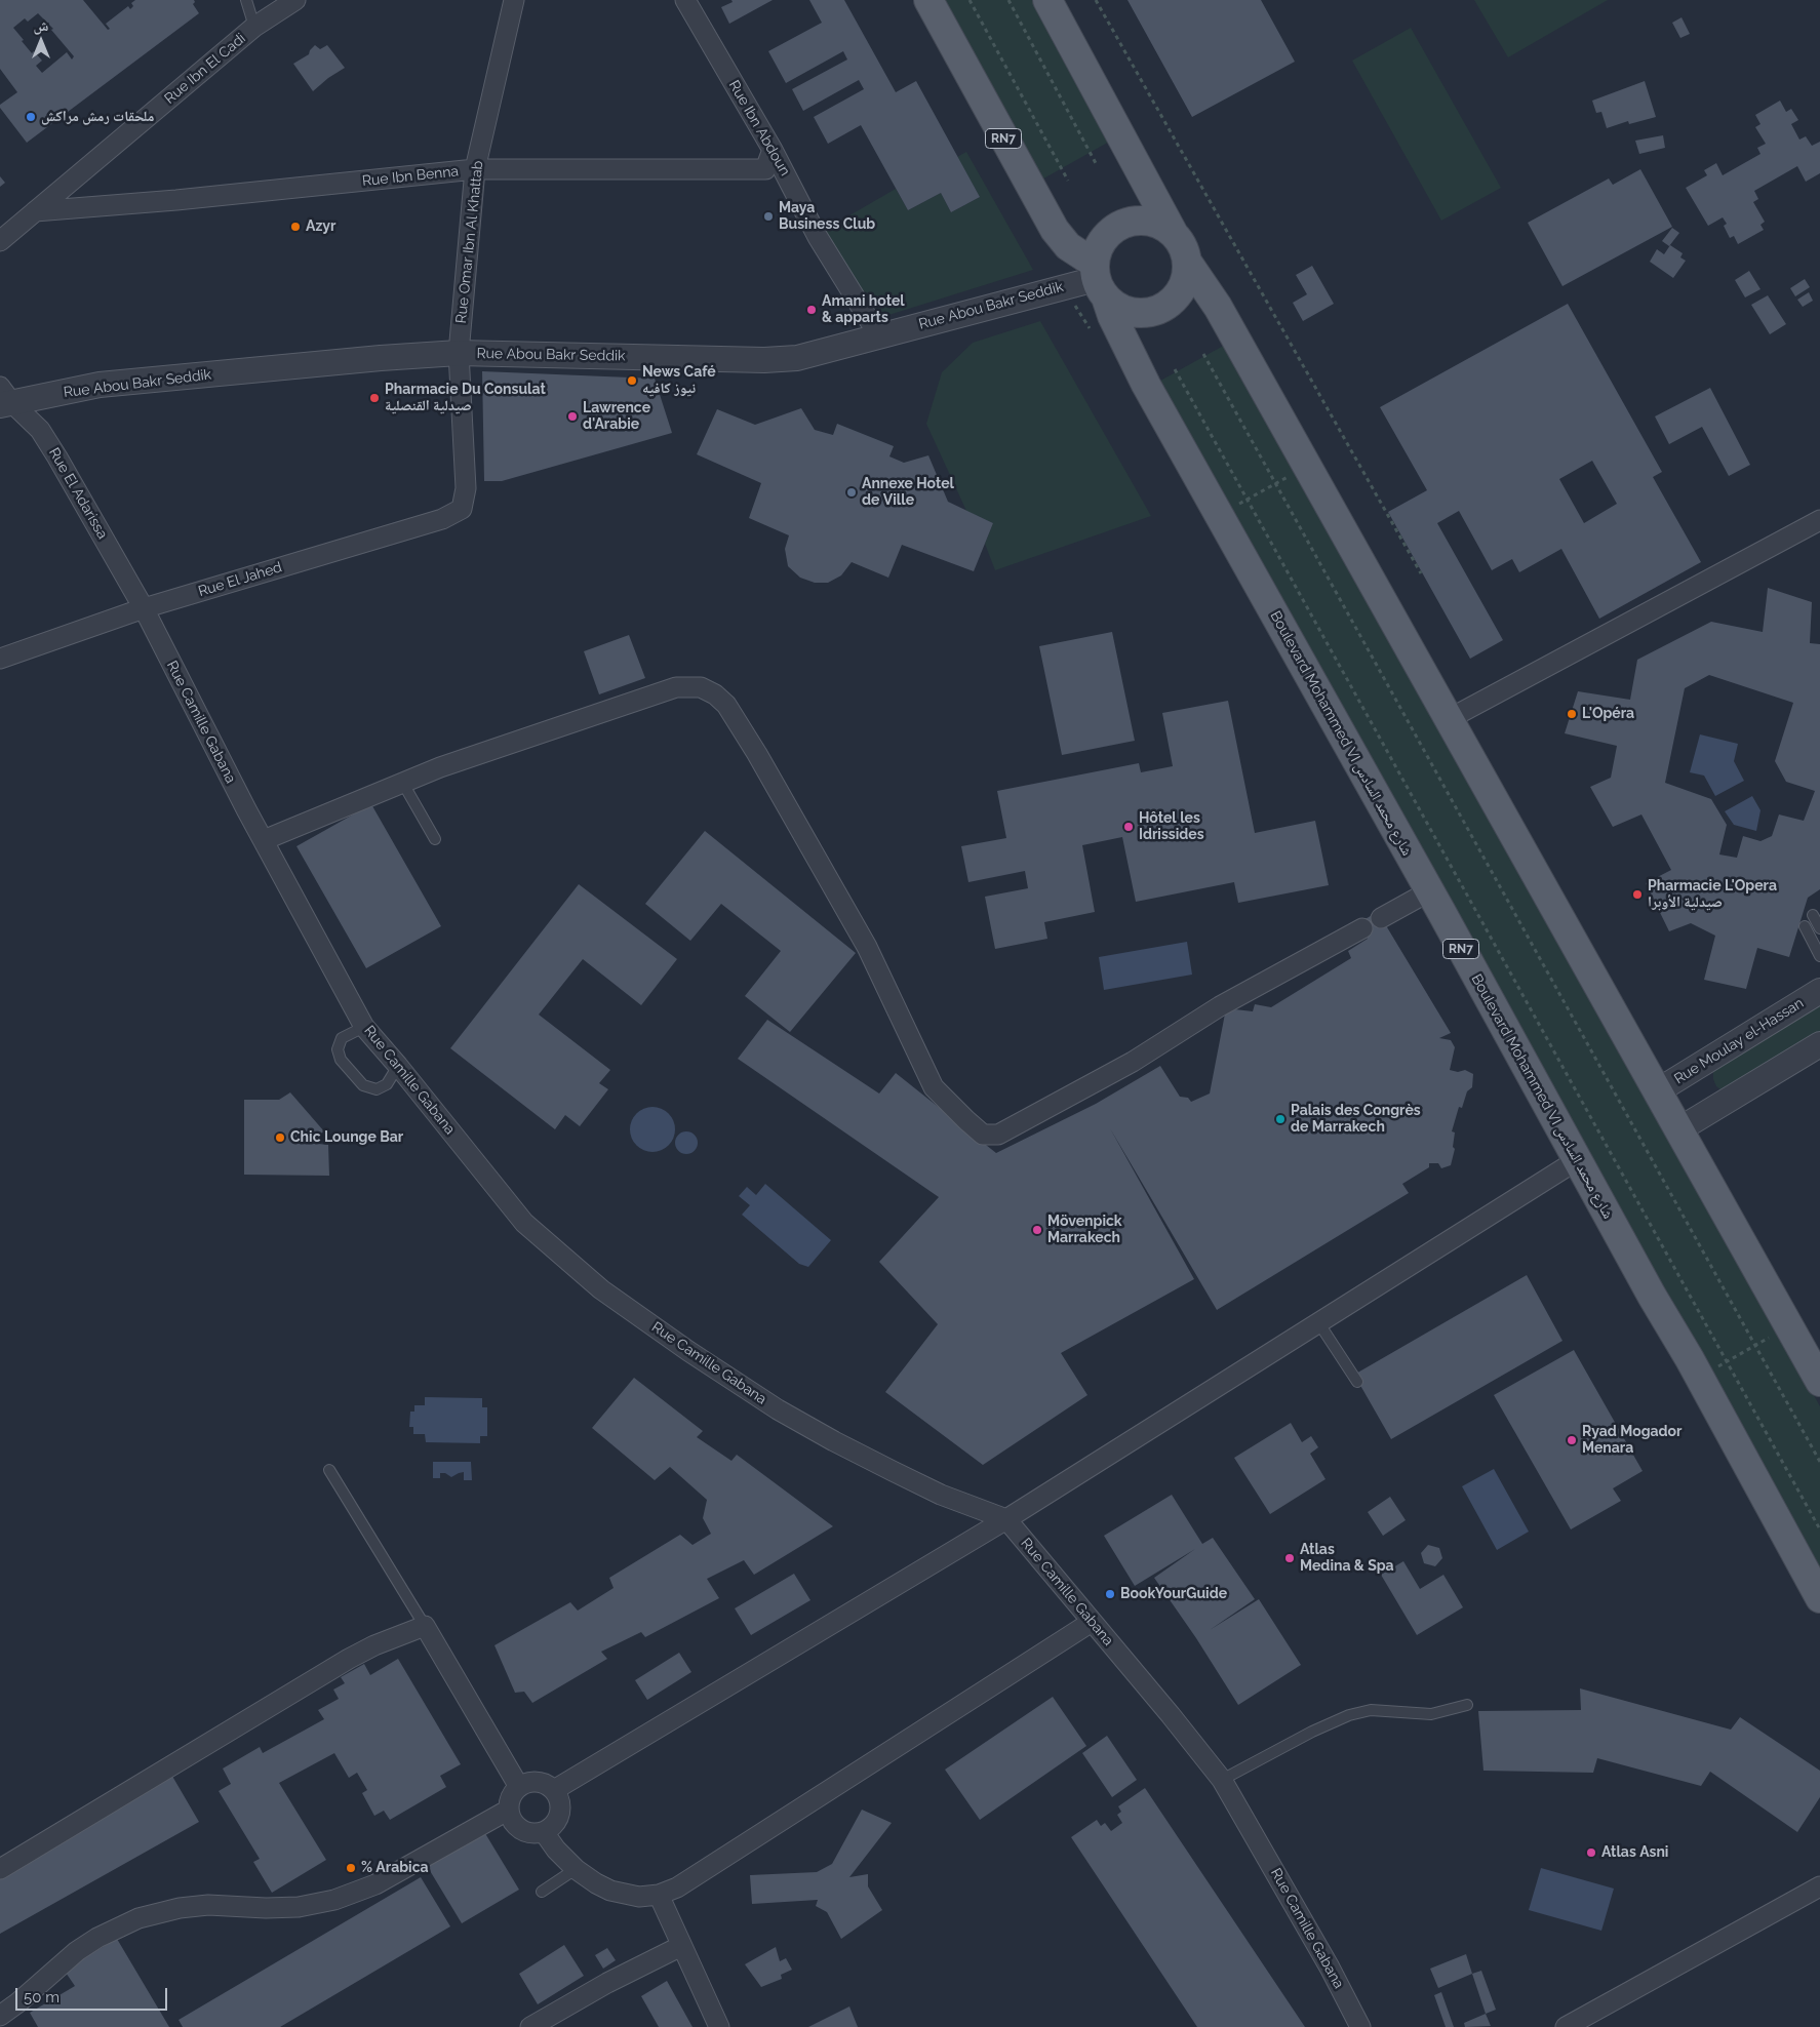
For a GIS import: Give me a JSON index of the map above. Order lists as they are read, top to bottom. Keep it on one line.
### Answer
{"streets":{"main road":["RN7","Boulevard Mohammed VI شارع محمد السادس"],"street":["Rue Ibn El Cadi","Rue Ibn Abdoun","Rue Ibn Benna","Rue Omar Ibn Al Khattab","Rue Abou Bakr Seddik","Rue El Adarissa","Rue El Jahed","Rue Camille Gabana","Rue Moulay el-Hassan"]},"crossings":[["Rue Ibn El Cadi","Rue Ibn Benna"],["Rue Ibn Abdoun","Rue Ibn Benna"],["Rue Ibn Abdoun","Rue Abou Bakr Seddik"],["RN7","Rue Abou Bakr Seddik"],["RN7","Boulevard Mohammed VI شارع محمد السادس"],["Rue Ibn Benna","Rue Omar Ibn Al Khattab"],["Rue Omar Ibn Al Khattab","Rue Abou Bakr Seddik"],["Rue Omar Ibn Al Khattab","Rue El Jahed"],["Rue Abou Bakr Seddik","Rue El Adarissa"],["Rue Abou Bakr Seddik","Boulevard Mohammed VI شارع محمد السادس"],["Rue El Adarissa","Rue El Jahed"],["Rue El Adarissa","Rue Camille Gabana"],["Rue El Jahed","Rue Camille Gabana"]],"places":["ملحقات رمش مراكش","Maya Business Club","Azyr","Amani hotel & apparts","News Café نيوز كافيه","Pharmacie Du Consulat صيدلية القنصلية","Lawrence d'Arabie","Annexe Hotel de Ville","L'Opéra","Hôtel les Idrissides","Pharmacie L'Opera صيدلية الأوبرا","Palais des Congrès de Marrakech","Chic Lounge Bar","Mövenpick Marrakech","Ryad Mogador Menara","Atlas Medina & Spa","BookYourGuide","Atlas Asni","% Arabica"],"scale_bar":"50 m","north":"top"}
